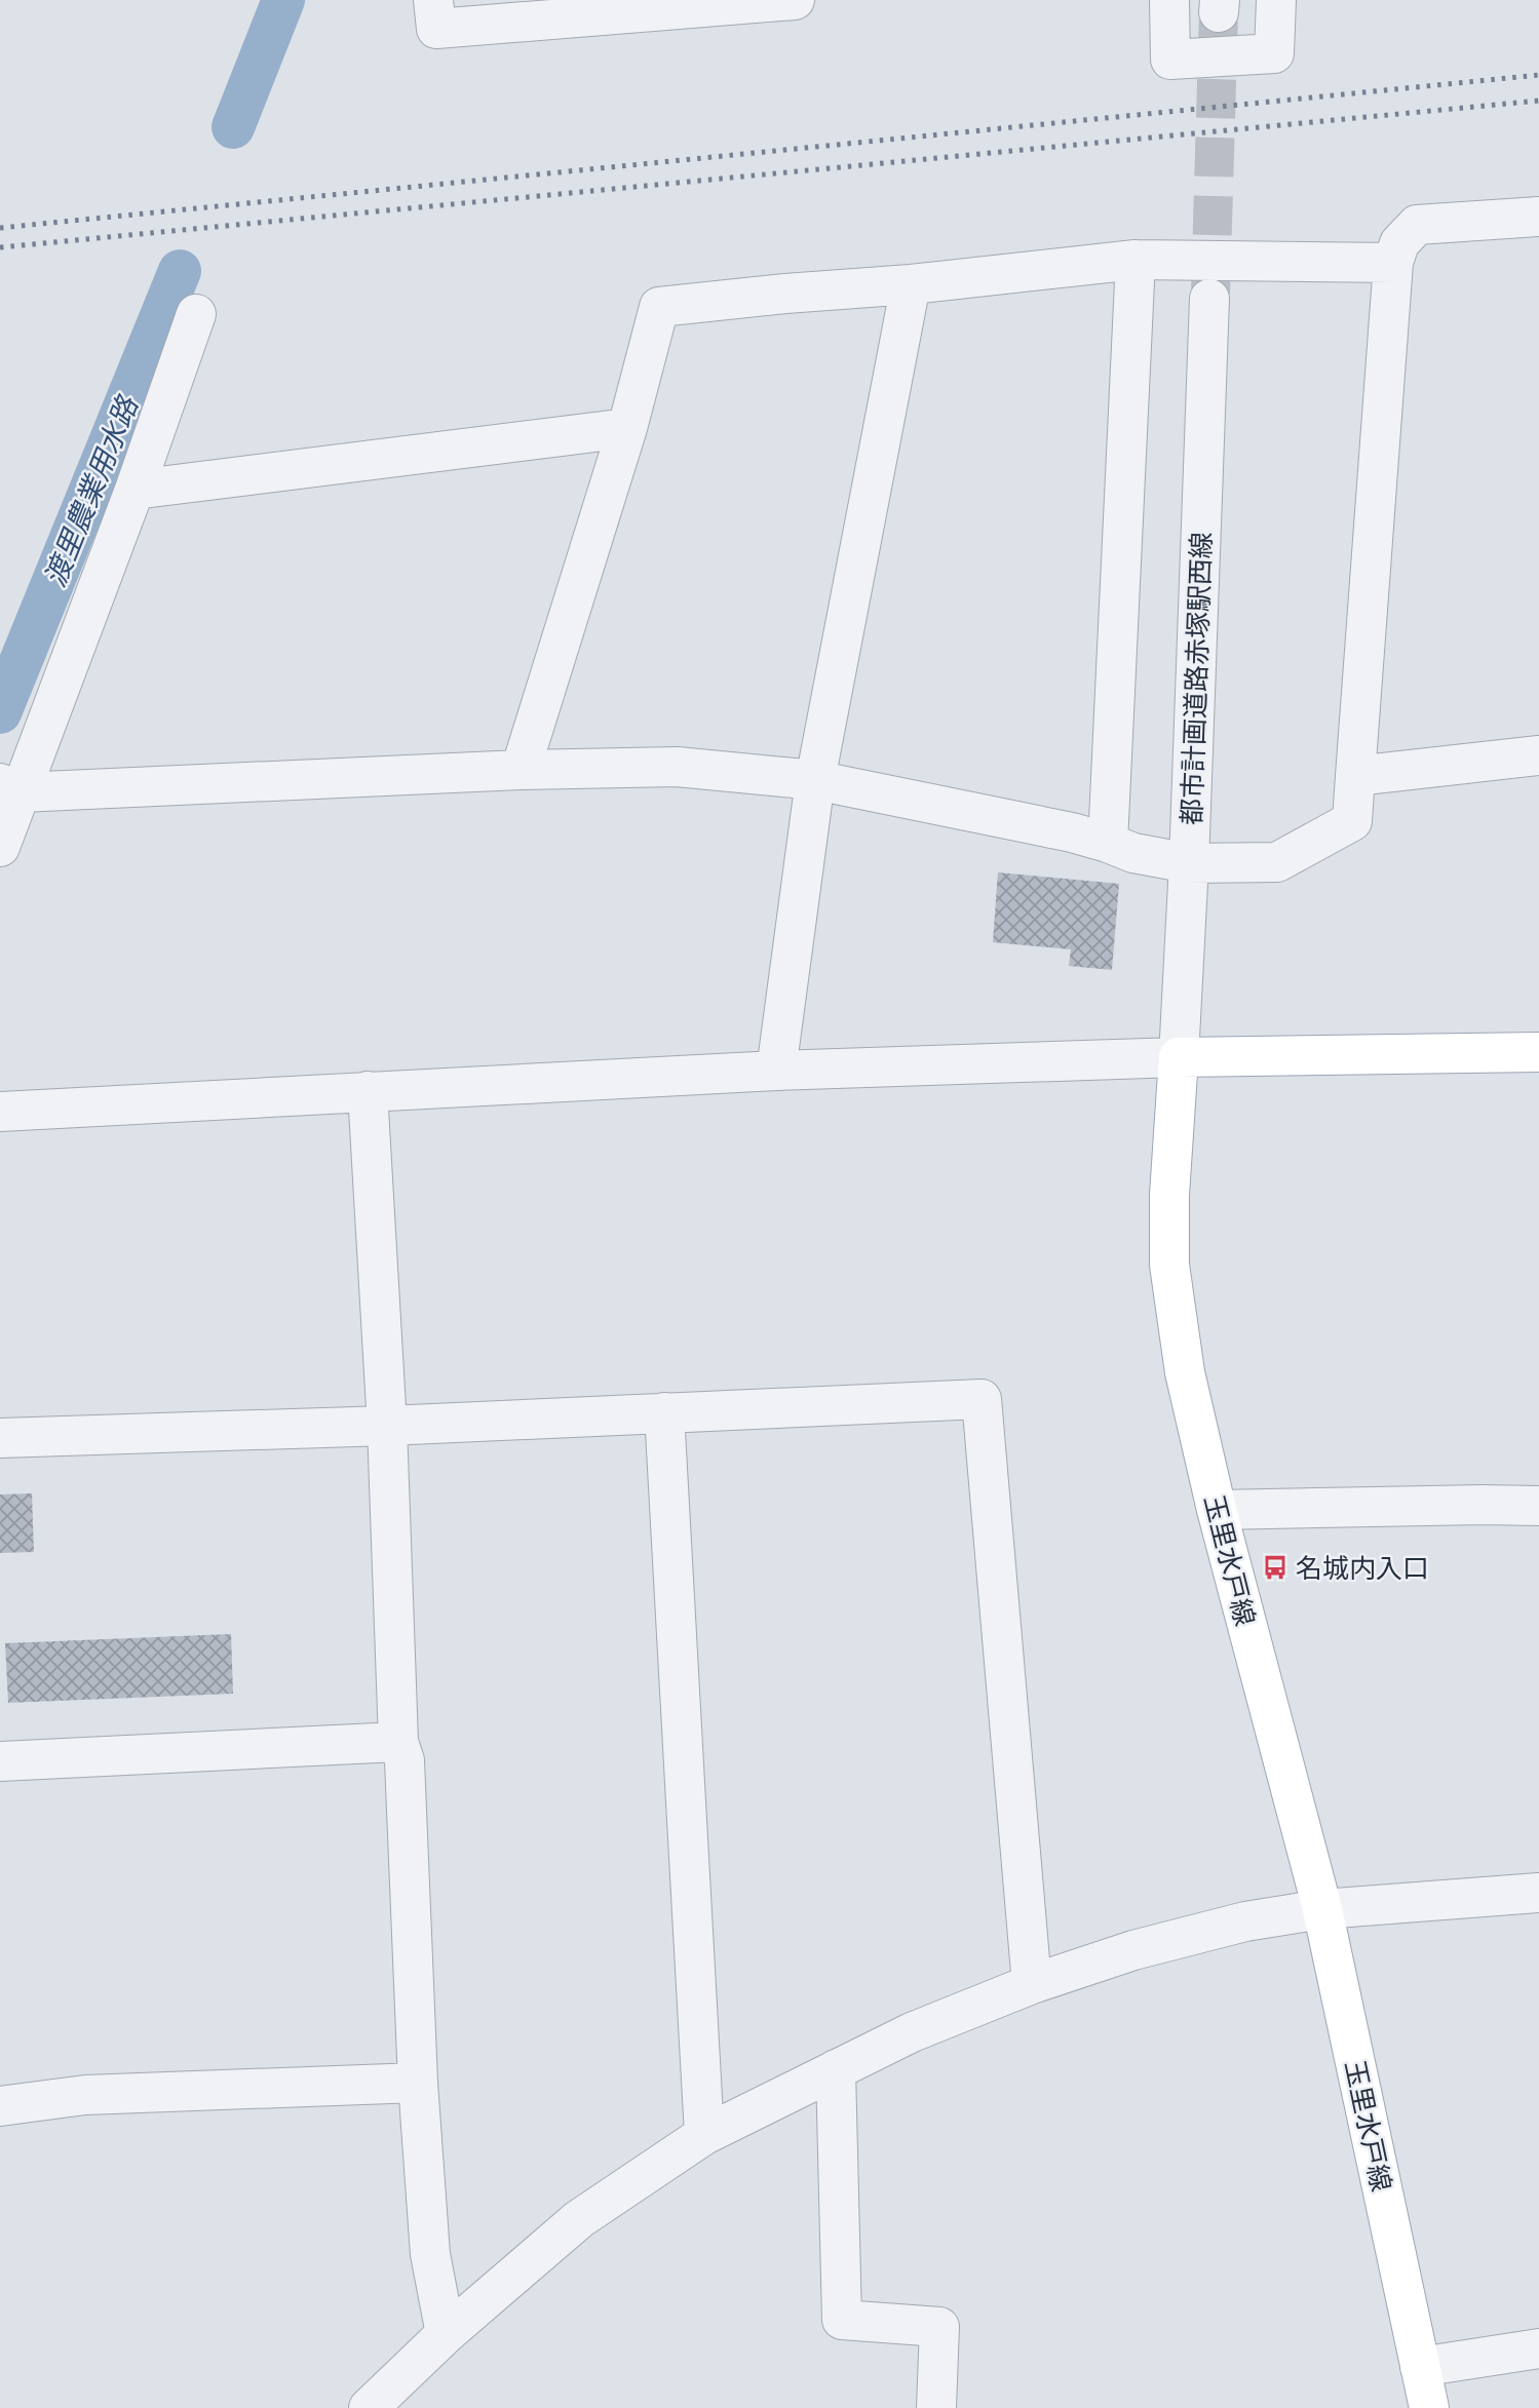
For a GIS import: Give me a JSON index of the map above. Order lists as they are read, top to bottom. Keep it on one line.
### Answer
{"streets":{"main road":["玉里水戸線"],"street":["都市計画道路赤塚駅西線"]},"crossings":[["都市計画道路赤塚駅西線","玉里水戸線"]],"water":["渡里農業用水路"],"places":{"bus stop":["名城内入口"]}}
